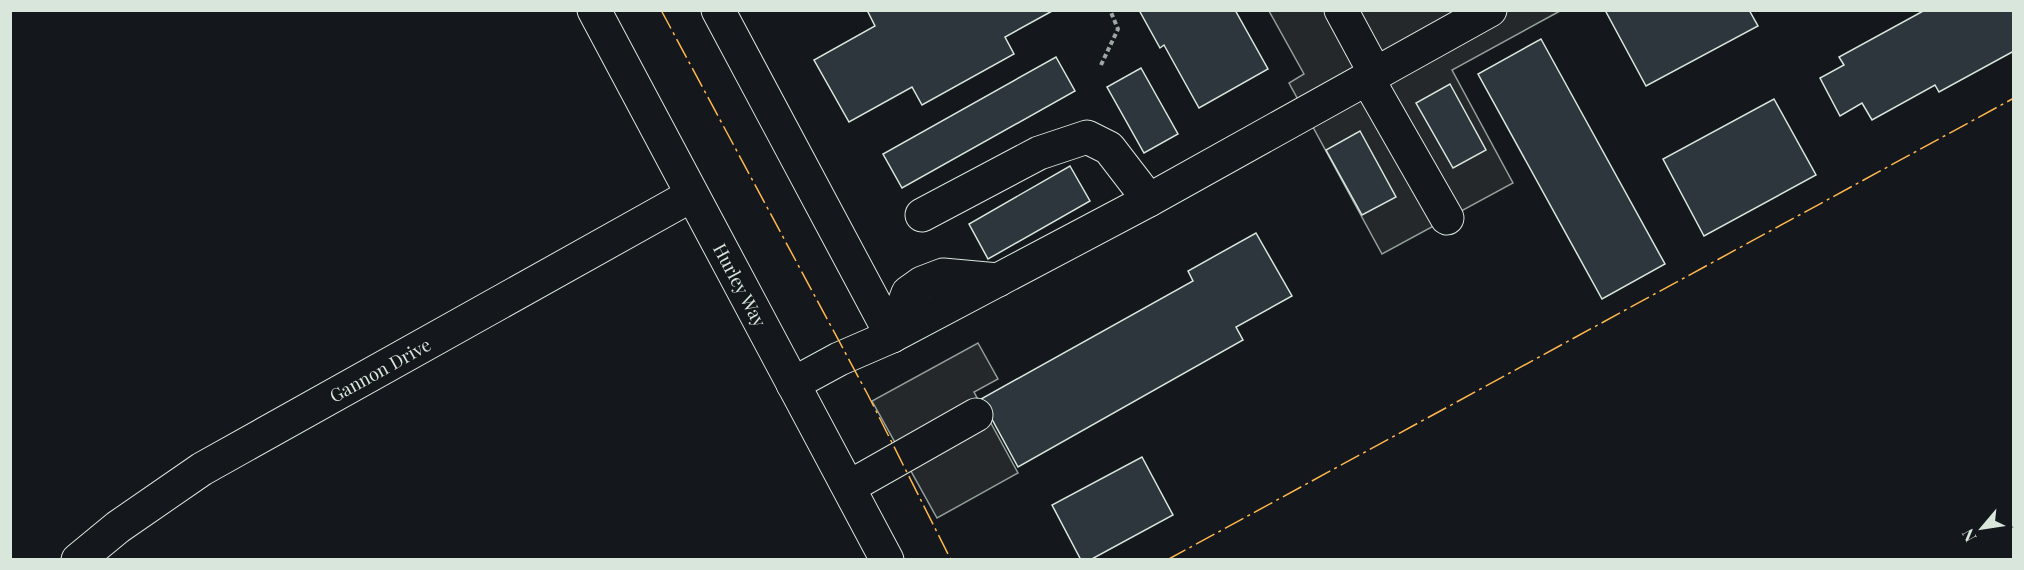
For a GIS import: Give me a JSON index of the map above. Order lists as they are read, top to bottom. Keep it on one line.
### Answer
{"streets":{"street":["Hurley Way","Gannon Drive"]},"crossings":[["Hurley Way","Gannon Drive"]],"north":"bottom left"}
